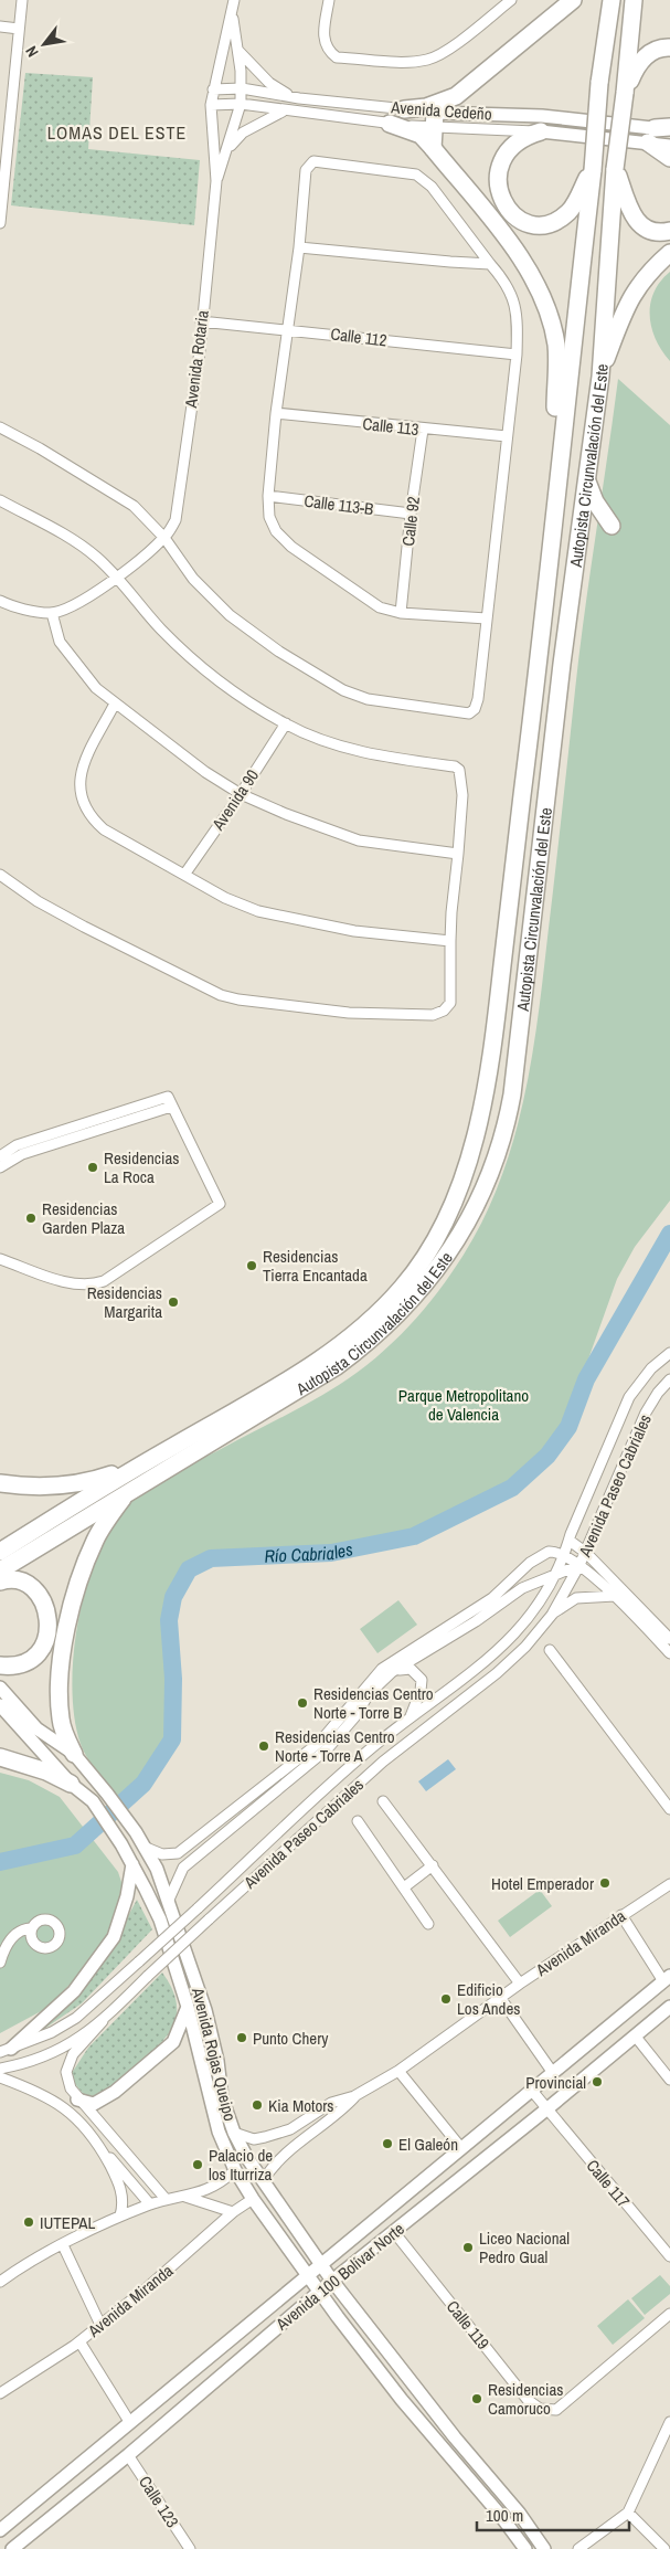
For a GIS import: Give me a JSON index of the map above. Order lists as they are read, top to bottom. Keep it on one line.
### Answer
{"streets":{"highway":["Autopista Circunvalación del Este"],"street":["Avenida Cedeño","Calle 112","Avenida Rotaria","Calle 113","Calle 113-B","Calle 92","Avenida 90","Avenida Paseo Cabriales","Avenida Miranda","Avenida Rojas Queipo","Calle 117","Avenida 100 Bolívar Norte","Calle 119","Calle 123"]},"crossings":[["Avenida Cedeño","Avenida Rotaria"],["Calle 112","Avenida Rotaria"],["Calle 113","Calle 92"],["Calle 113-B","Calle 92"],["Avenida Paseo Cabriales","Avenida Rojas Queipo"],["Avenida Miranda","Avenida Rojas Queipo"],["Avenida Rojas Queipo","Avenida 100 Bolívar Norte"],["Calle 117","Avenida 100 Bolívar Norte"],["Avenida 100 Bolívar Norte","Calle 119"],["Avenida 100 Bolívar Norte","Calle 123"]],"districts":["LOMAS DEL ESTE"],"water":["Río Cabriales"],"parks":["Parque Metropolitano de Valencia"],"places":["Residencias La Roca","Residencias Garden Plaza","Residencias Tierra Encantada","Residencias Margarita","Residencias Centro Norte - Torre B","Residencias Centro Norte - Torre A","Hotel Emperador","Edificio Los Andes","Punto Chery","Provincial","Kia Motors","El Galeón","Palacio de los Iturriza","IUTEPAL","Liceo Nacional Pedro Gual","Residencias Camoruco"],"scale_bar":"100 m","north":"bottom left"}
